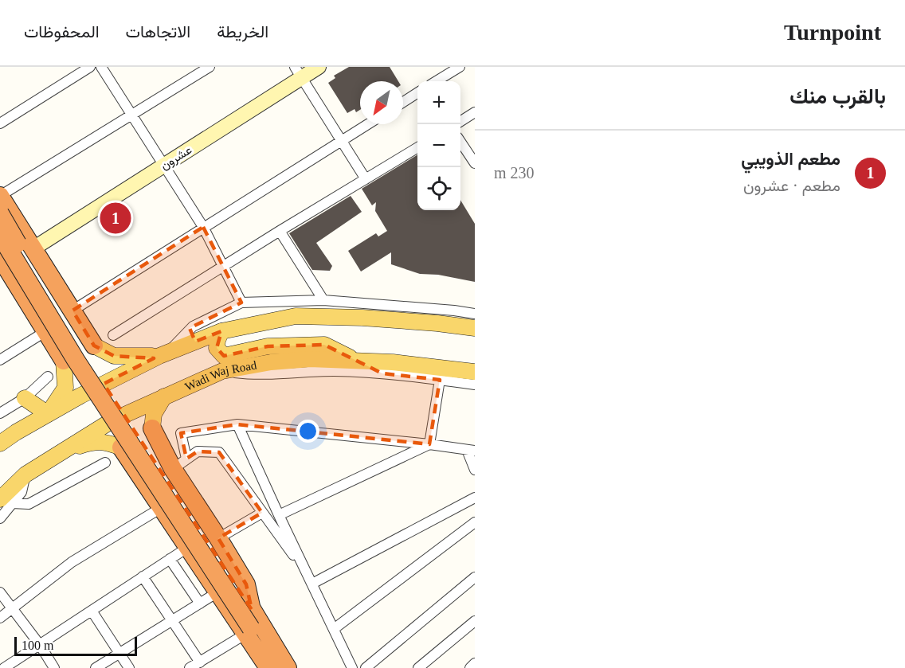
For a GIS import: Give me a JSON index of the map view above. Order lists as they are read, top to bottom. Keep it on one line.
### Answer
{"streets":{"main road":["Wadi Waj Road"],"street":["عشرون"]},"scale_bar":"100 m","north":"bottom left","page":{"header":"Turnpoint","nav":["الخريطة","الاتجاهات","المحفوظات"],"heading":"بالقرب منك","map_buttons":["+","−"],"list":[{"mark":"1","name":"مطعم الذويبي","note":"مطعم · عشرون","value":"230 m"}],"pins":"1","scale":"100 m"}}
